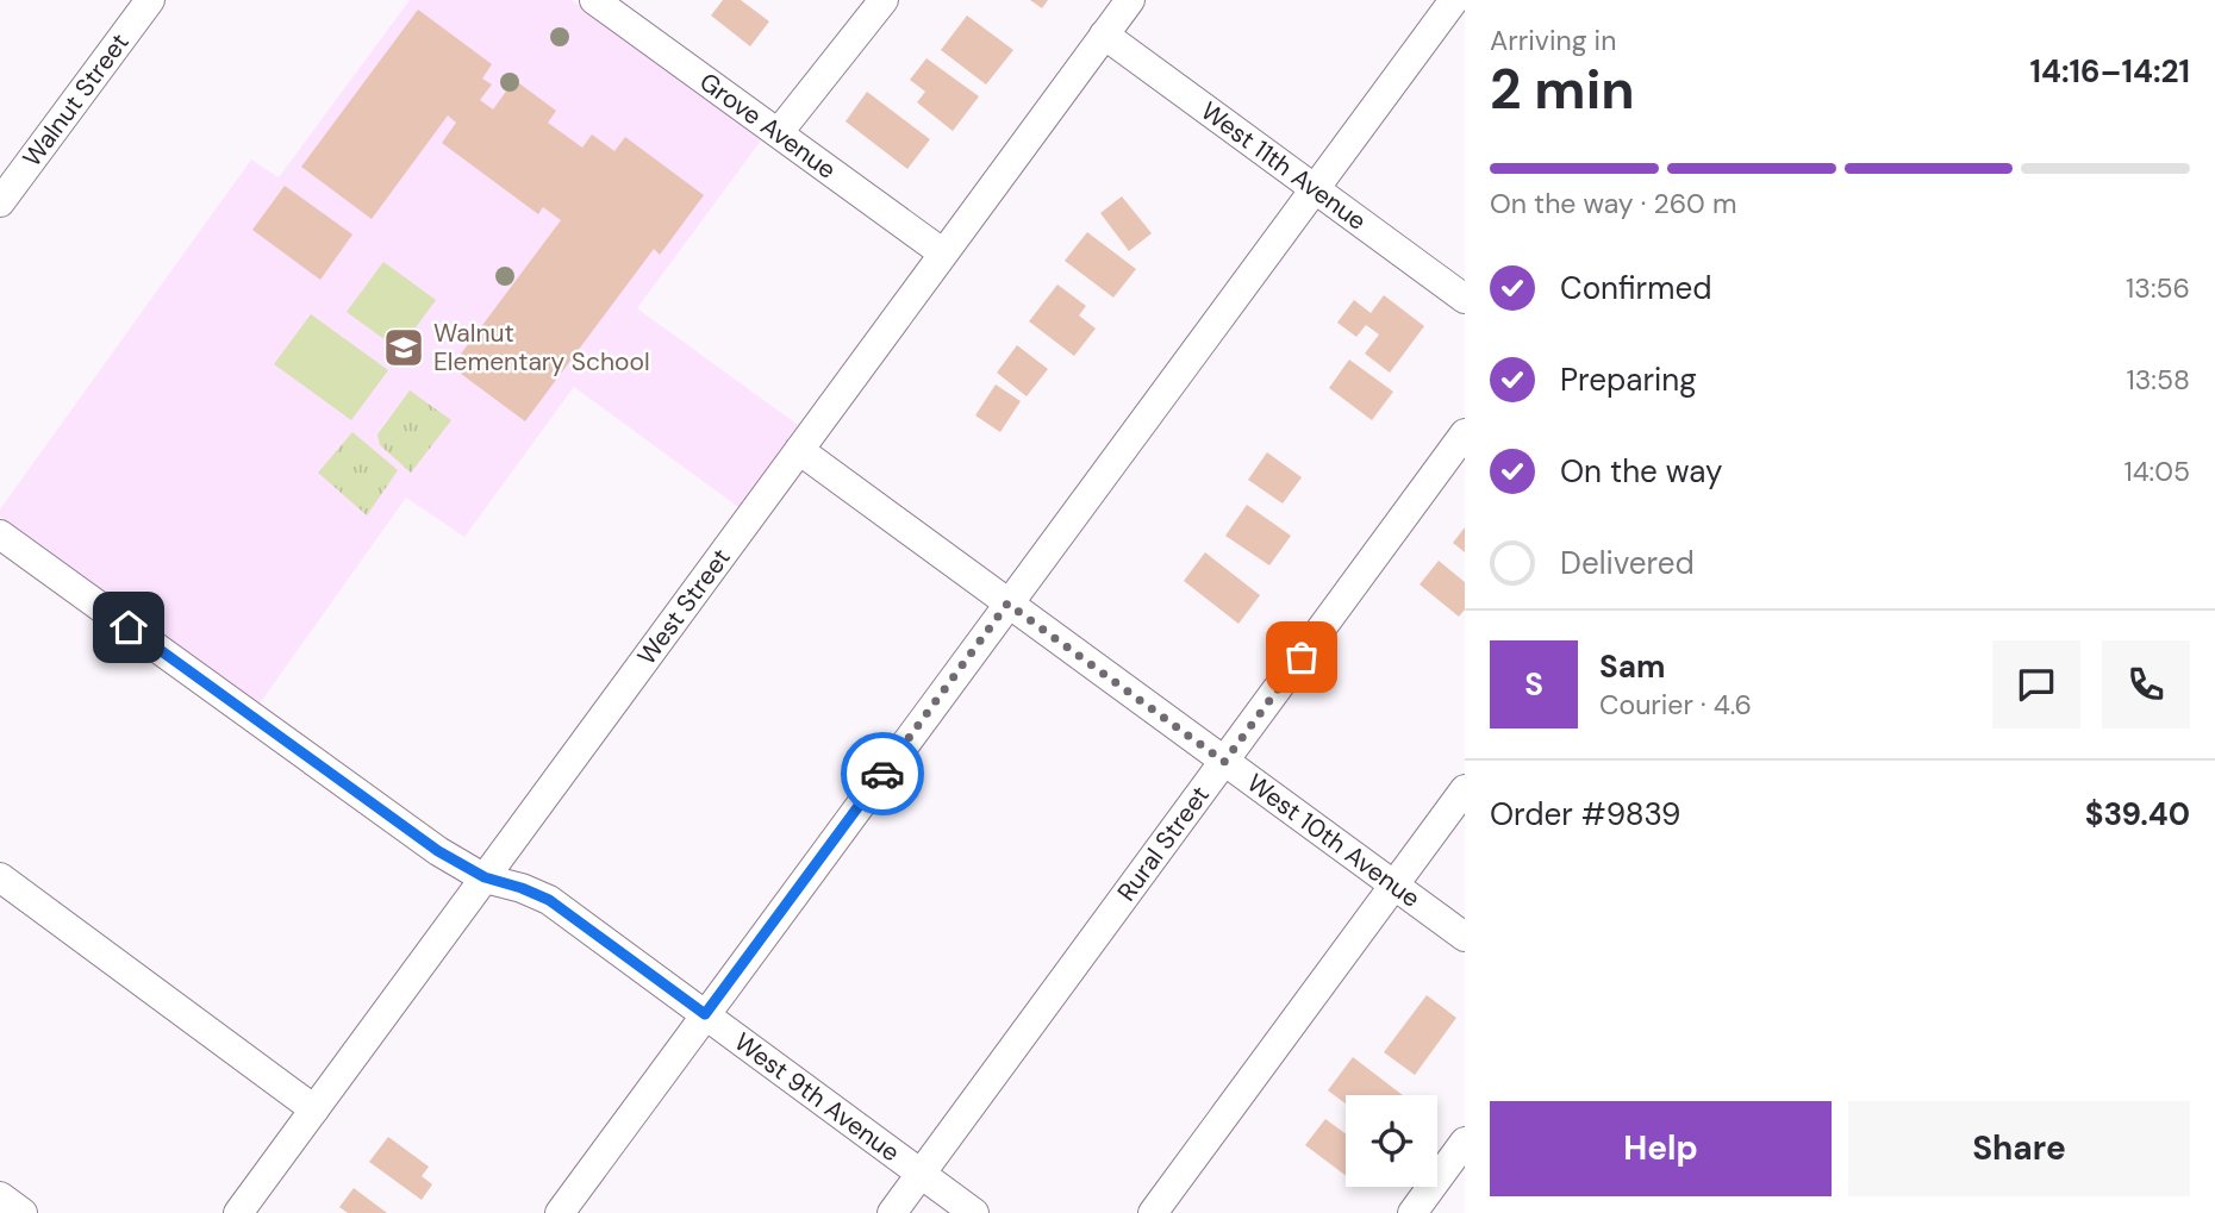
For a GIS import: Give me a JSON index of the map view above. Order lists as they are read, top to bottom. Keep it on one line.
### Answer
{"streets":{"street":["Walnut Street","Grove Avenue","West 11th Avenue","West Street","West 10th Avenue","Rural Street","West 9th Avenue"]},"crossings":[["Grove Avenue","West Street"],["West 11th Avenue","West Street"],["West Street","West 10th Avenue"],["West Street","West 9th Avenue"],["West 10th Avenue","Rural Street"],["Rural Street","West 9th Avenue"]],"places":{"school or university":["Walnut Elementary School"]},"page":{"heading":["2 min","Arriving in","14:16–14:21"],"panel":["Sam","Courier · 4.6","Order #9839","$39.40"],"bar":"On the way · 260 m","list":[["Confirmed","13:56"],["Preparing","13:58"],["On the way","14:05"],"Delivered"],"round":"S","buttons":["Help","Share"]}}
